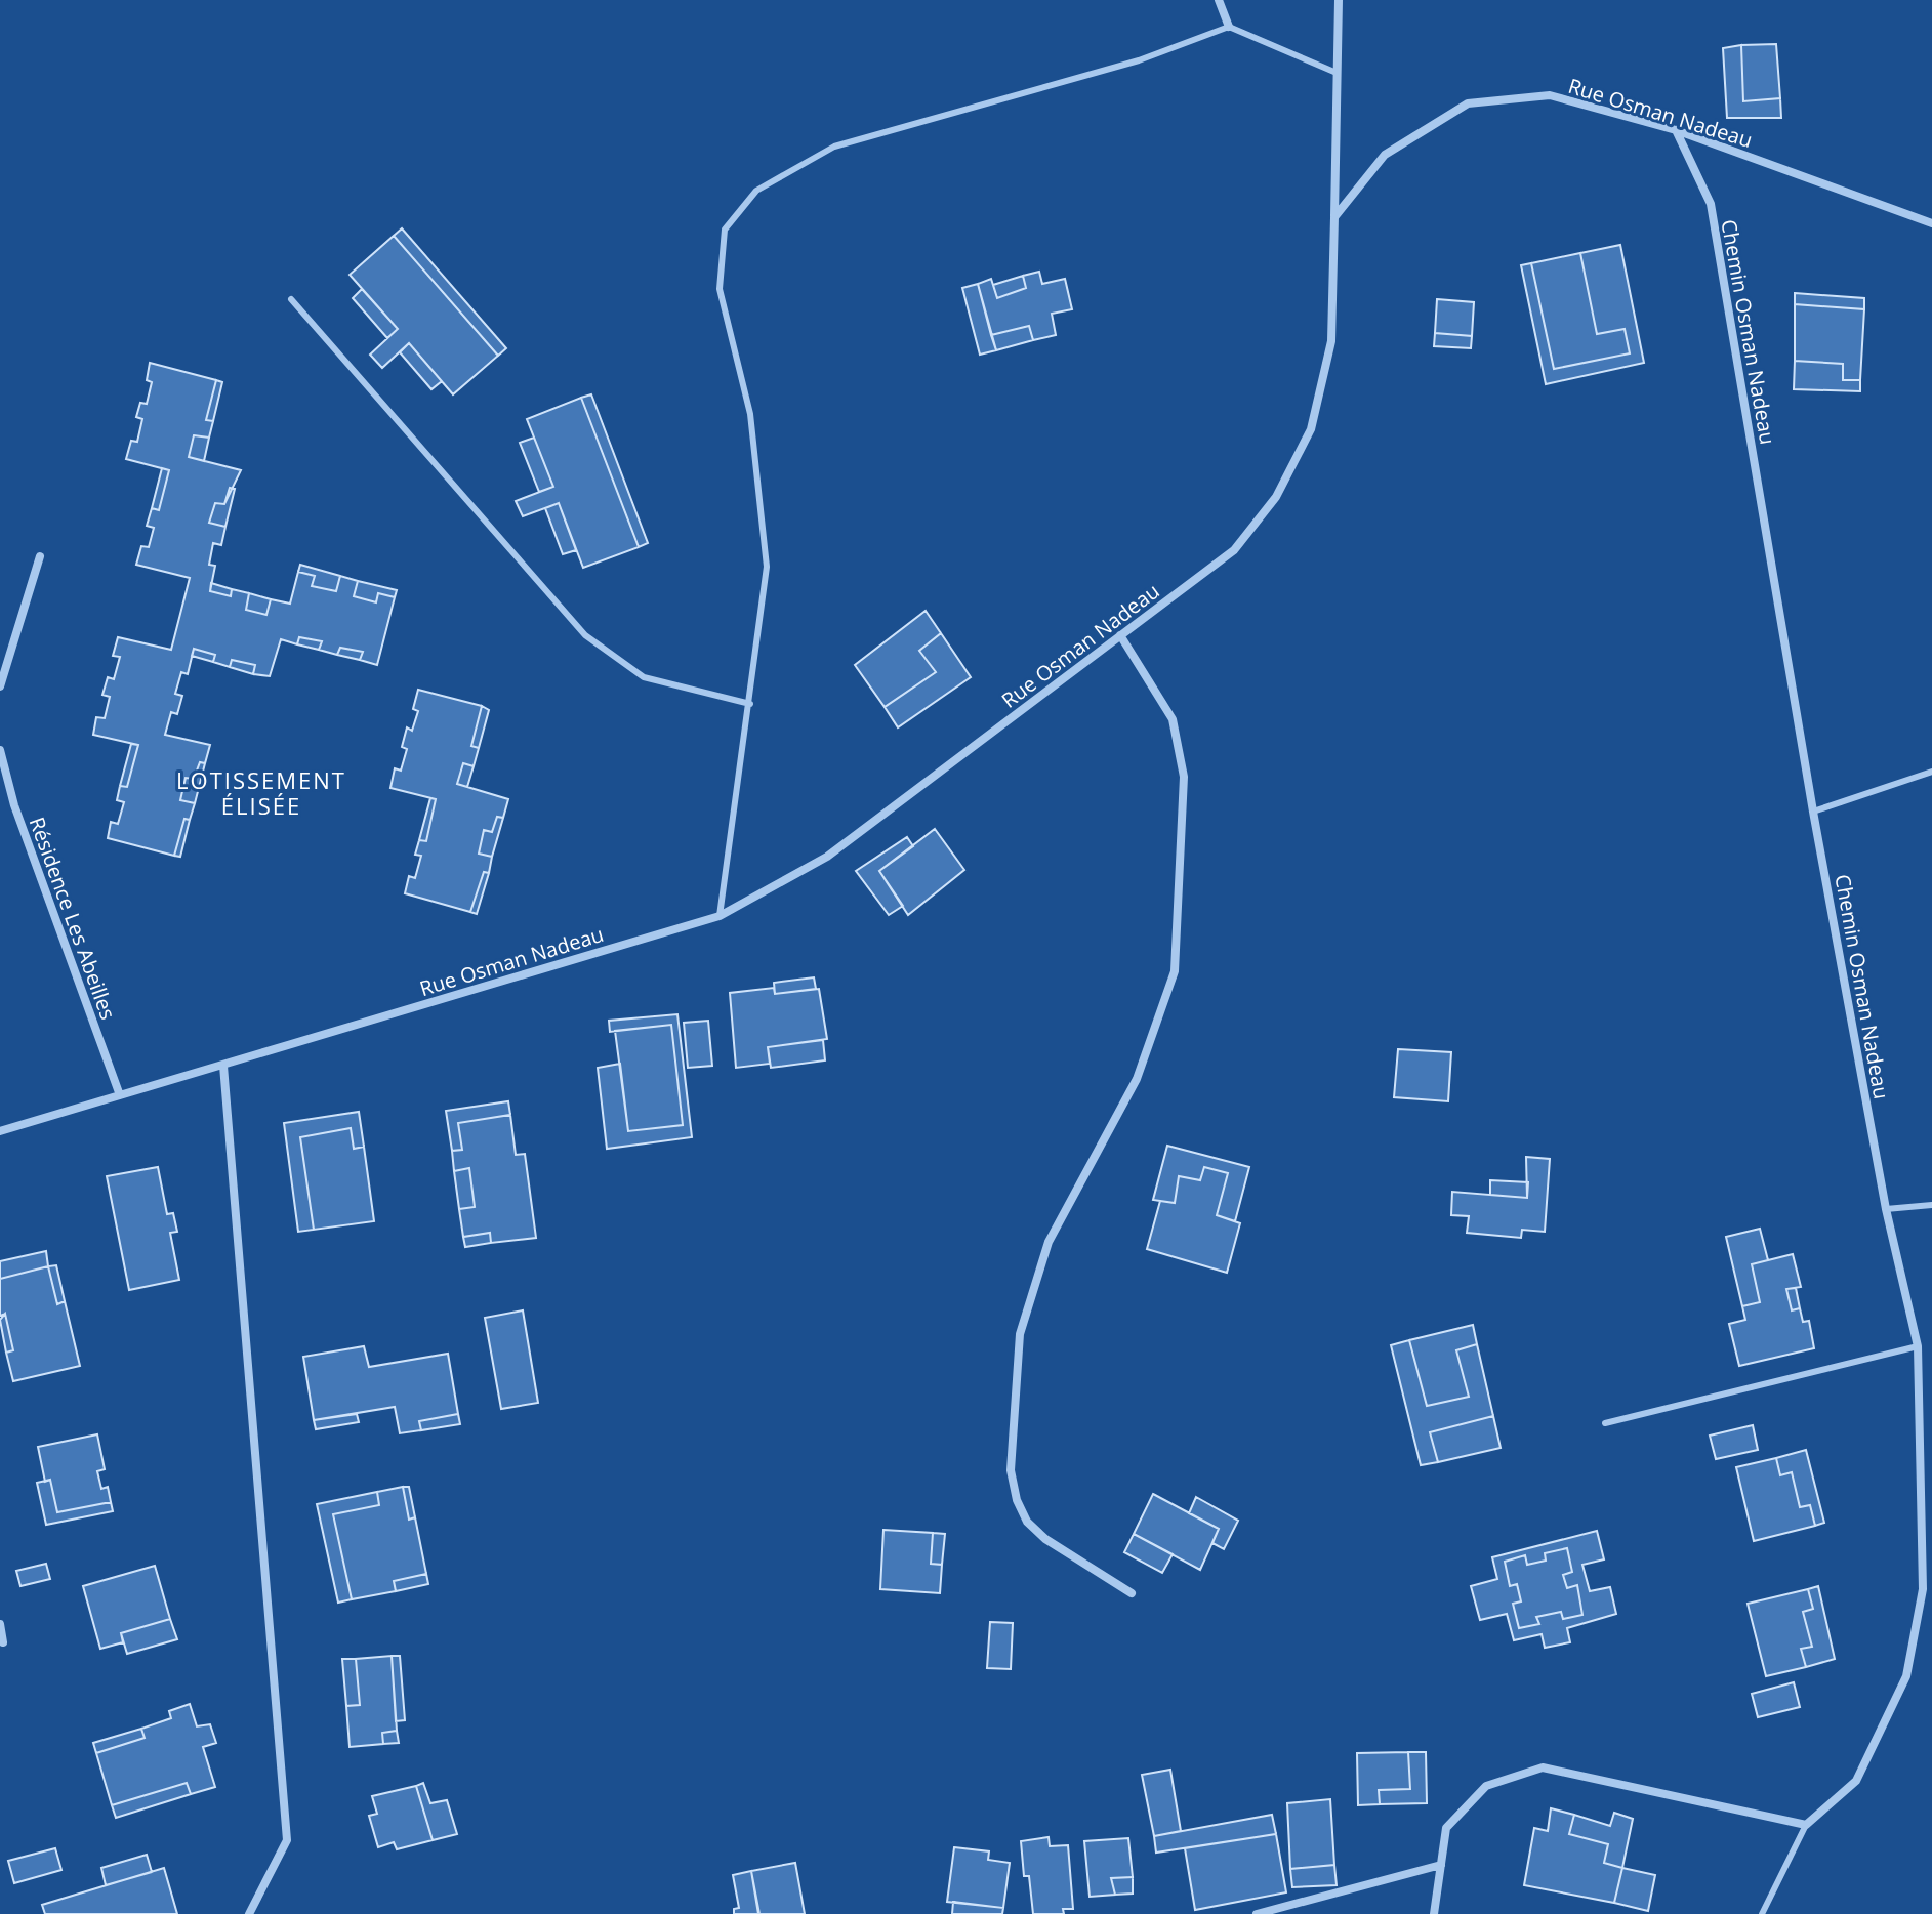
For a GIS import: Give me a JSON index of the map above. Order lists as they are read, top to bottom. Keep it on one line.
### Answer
{"streets":{"street":["Rue Osman Nadeau","Chemin Osman Nadeau","Résidence Les Abeilles"]},"crossings":[["Rue Osman Nadeau","Chemin Osman Nadeau"],["Rue Osman Nadeau","Résidence Les Abeilles"]],"districts":["LOTISSEMENT ÉLISÉE"]}
